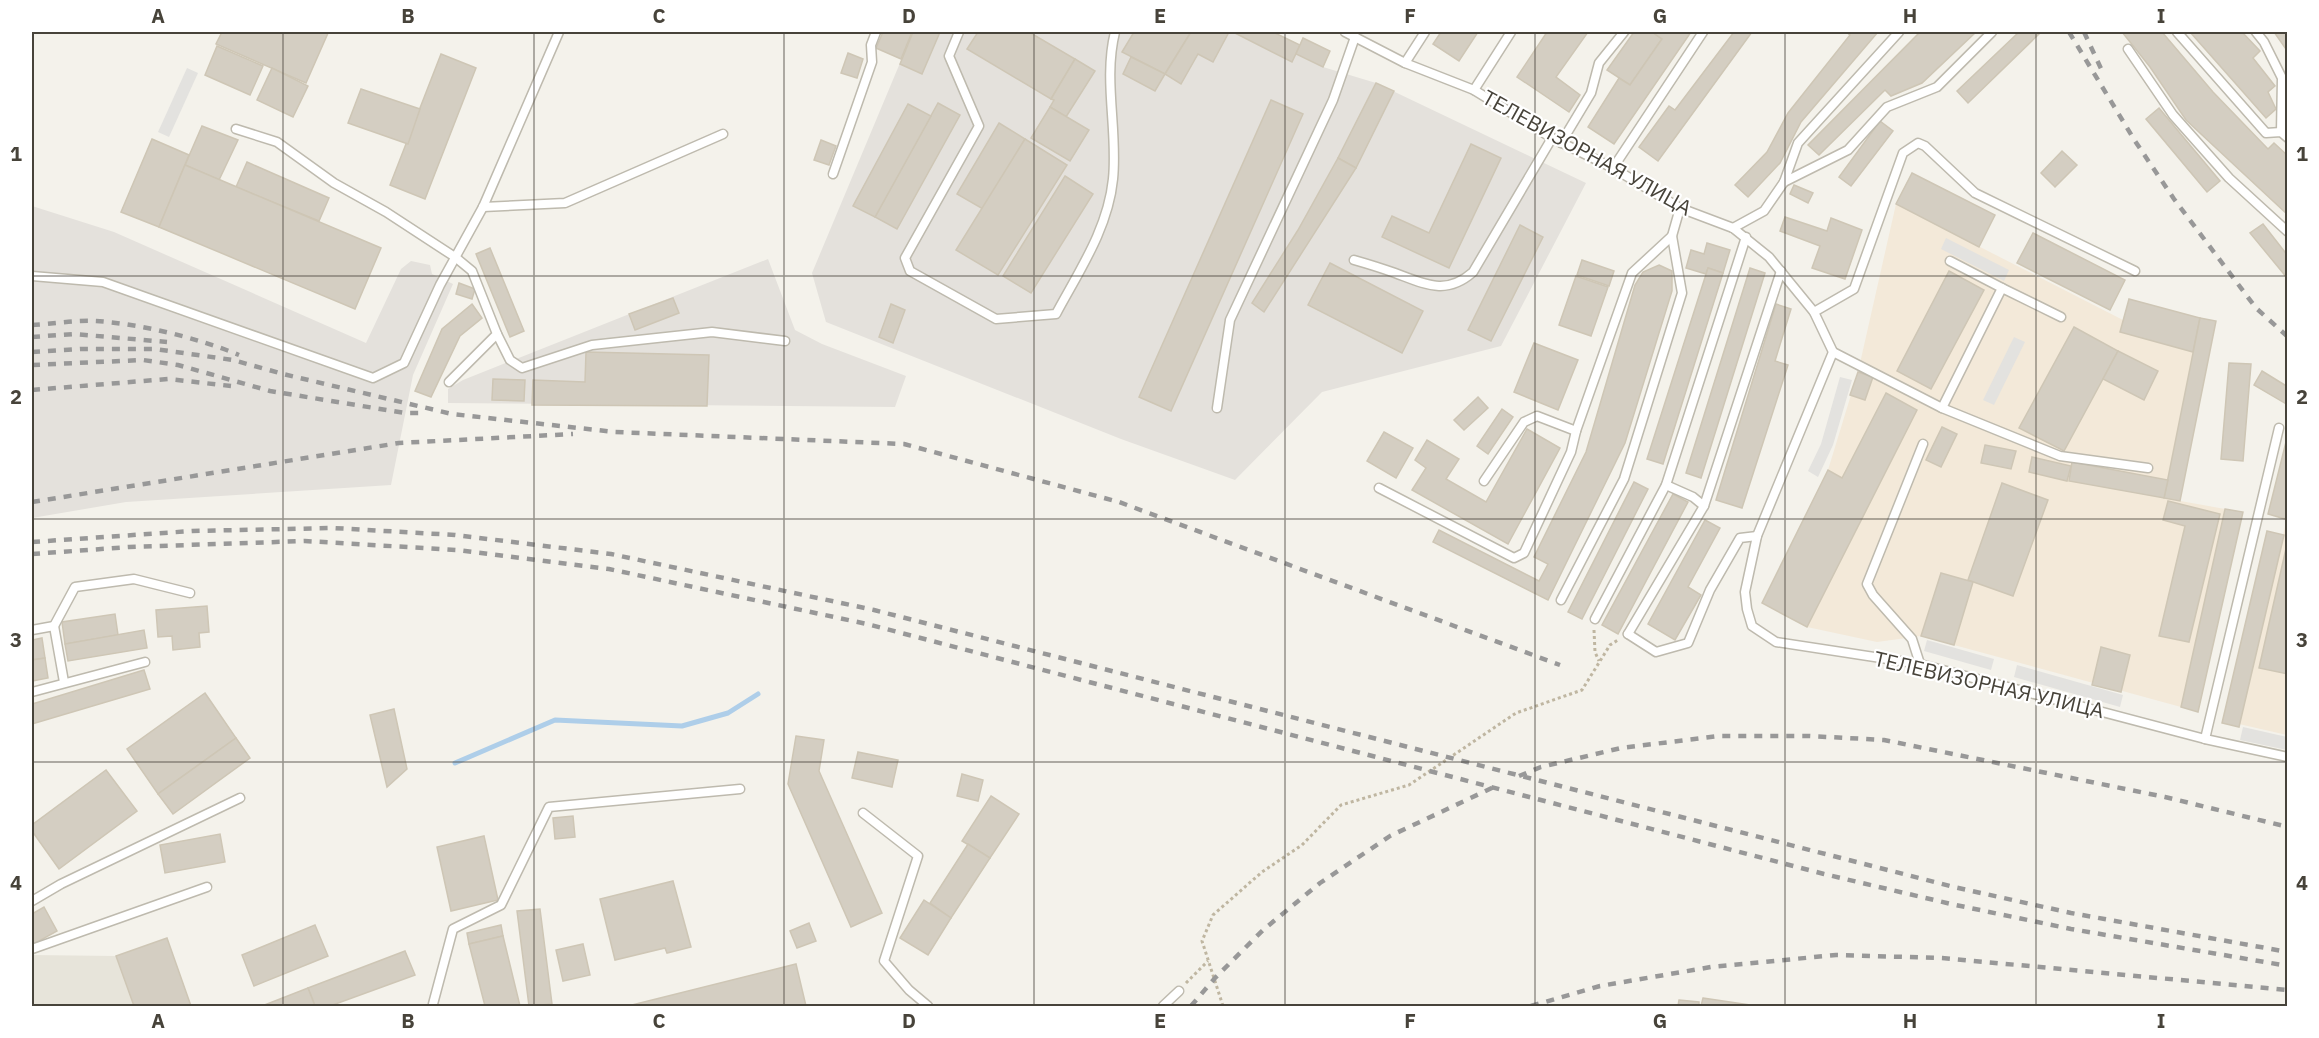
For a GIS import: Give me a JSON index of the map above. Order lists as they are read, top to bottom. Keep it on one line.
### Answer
{"streets":{"lane":["ТЕЛЕВИЗОРНАЯ УЛИЦА"]},"grid":{"columns":["A","B","C","D","E","F","G","H","I"],"rows":["1","2","3","4"]}}
